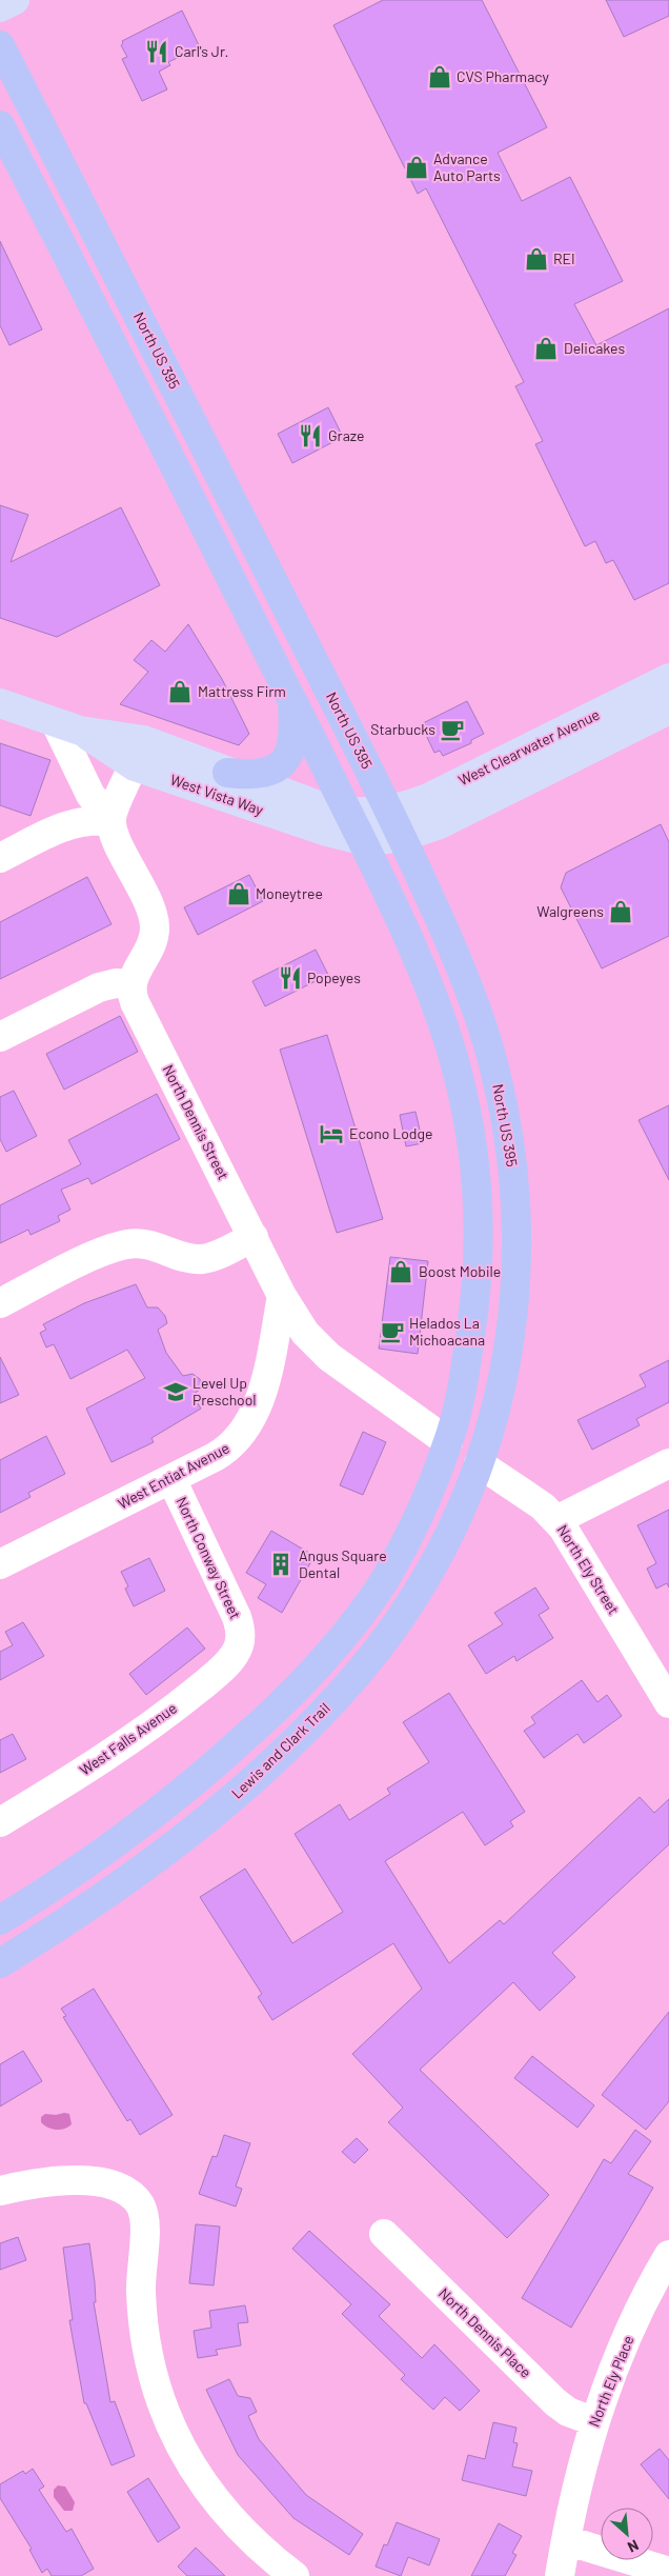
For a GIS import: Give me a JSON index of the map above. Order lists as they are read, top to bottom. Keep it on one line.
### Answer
{"streets":{"highway":["North US 395","Lewis and Clark Trail"],"main road":["West Clearwater Avenue","West Vista Way"],"street":["North Dennis Street","West Entiat Avenue","North Conway Street","North Ely Street","West Falls Avenue","North Dennis Place","North Ely Place"]},"crossings":[["North US 395","West Clearwater Avenue"],["North US 395","North Ely Street"],["North US 395","Lewis and Clark Trail"],["West Clearwater Avenue","West Vista Way"],["North Dennis Street","West Entiat Avenue"],["West Entiat Avenue","North Conway Street"],["North Conway Street","West Falls Avenue"],["North Ely Street","Lewis and Clark Trail"],["North Dennis Place","North Ely Place"]],"places":{"restaurant":["Carl's Jr.","Graze","Popeyes"],"shop":["CVS Pharmacy","Advance Auto Parts","REI","Delicakes","Mattress Firm","Moneytree","Walgreens","Boost Mobile"],"cafe":["Starbucks","Helados La Michoacana"],"hotel":["Econo Lodge"],"school or university":["Level Up Preschool"],"building":["Angus Square Dental"]},"north":"bottom right"}
